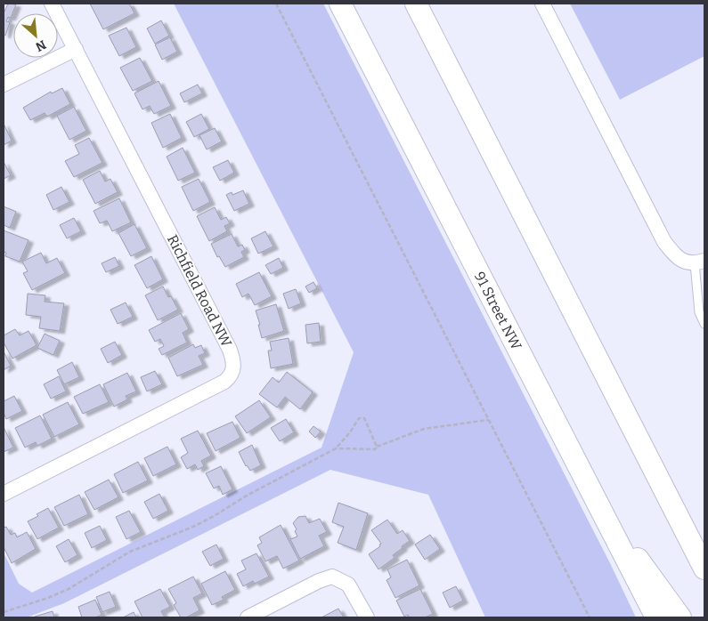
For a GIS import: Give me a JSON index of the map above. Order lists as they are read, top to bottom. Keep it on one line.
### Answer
{"streets":{"main road":["91 Street NW"],"street":["Richfield Road NW"]},"north":"bottom right"}
